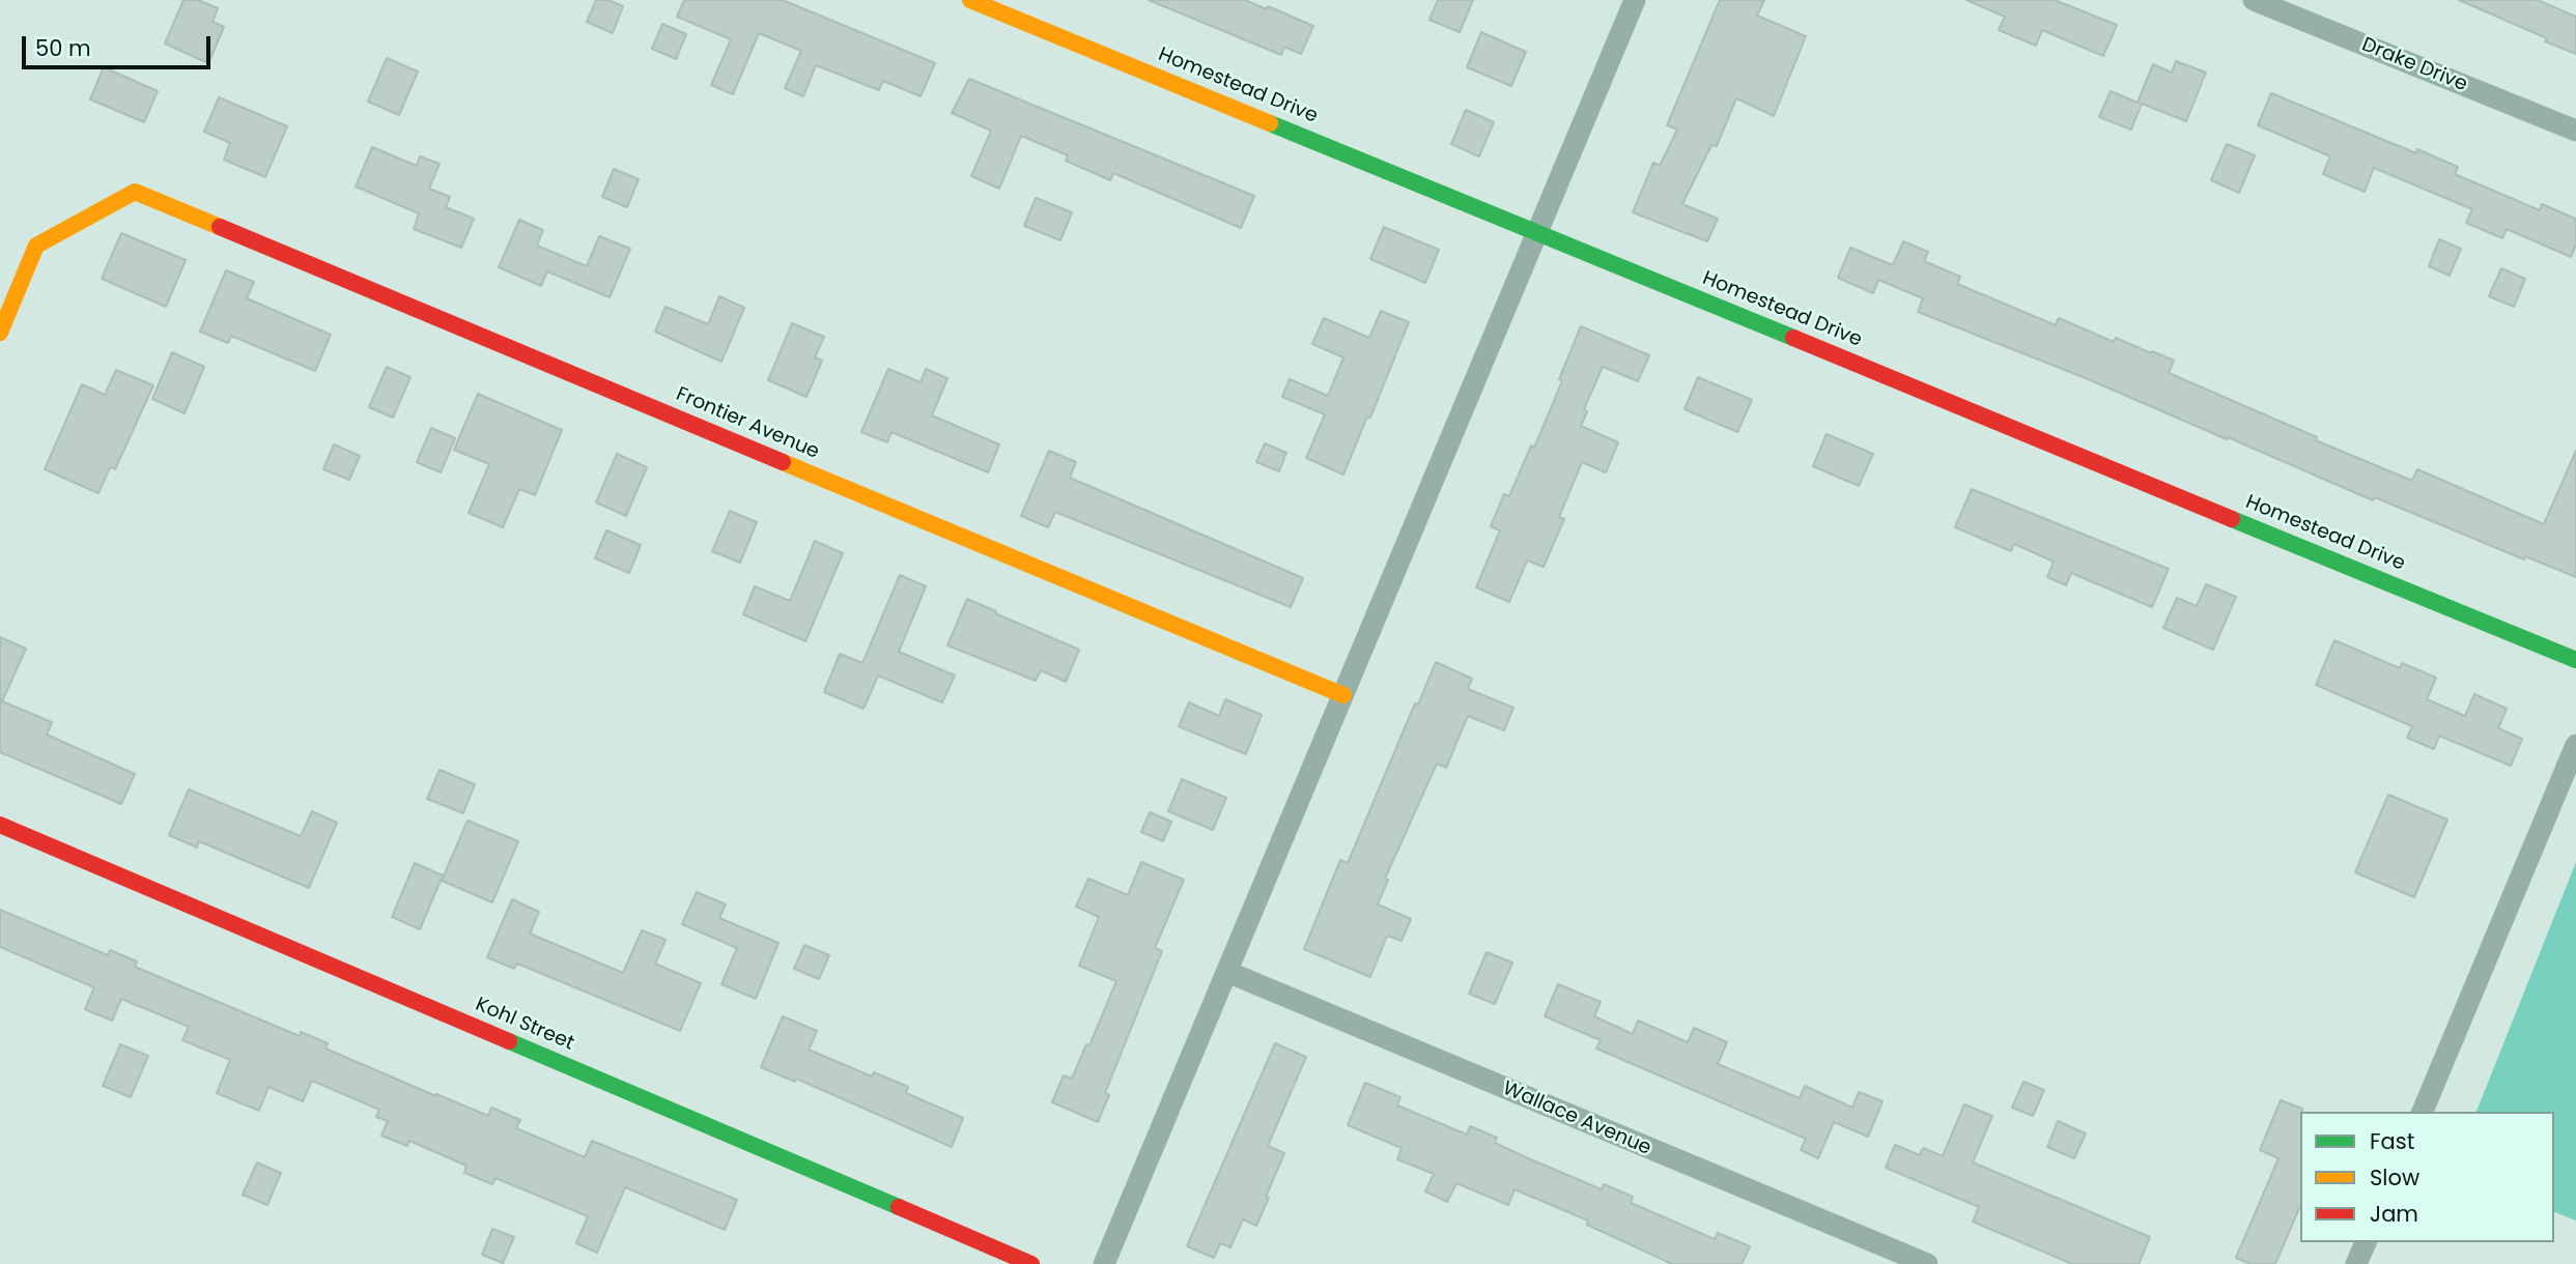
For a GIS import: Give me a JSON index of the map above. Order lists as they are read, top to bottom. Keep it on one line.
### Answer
{"streets":{"street":["Drake Drive","Homestead Drive","Frontier Avenue","Kohl Street","Wallace Avenue"]},"legend":["Fast","Slow","Jam"],"scale_bar":"50 m"}
